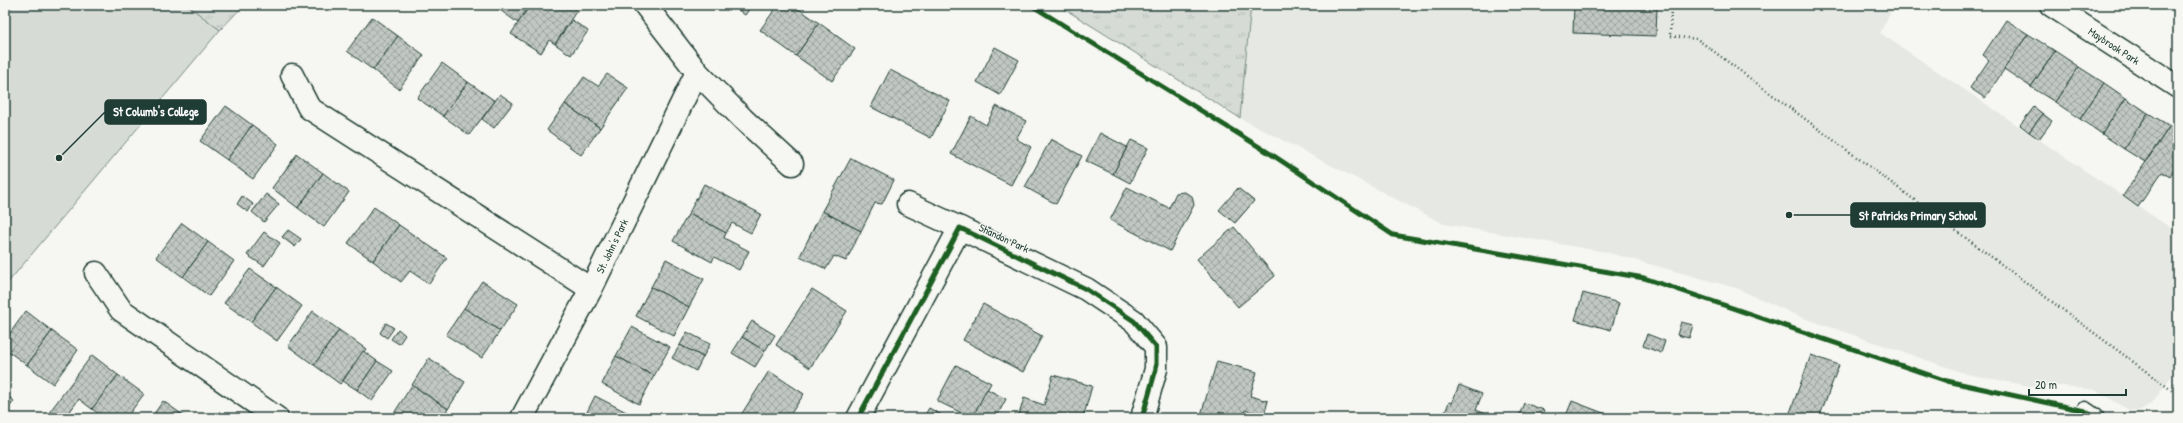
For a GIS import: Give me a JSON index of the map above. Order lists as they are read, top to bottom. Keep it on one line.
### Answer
{"streets":{"street":["Maybrook Park","Shandon Park","St. John's Park"]},"places":["St Columb's College","St Patricks Primary School"],"scale_bar":"20 m"}
